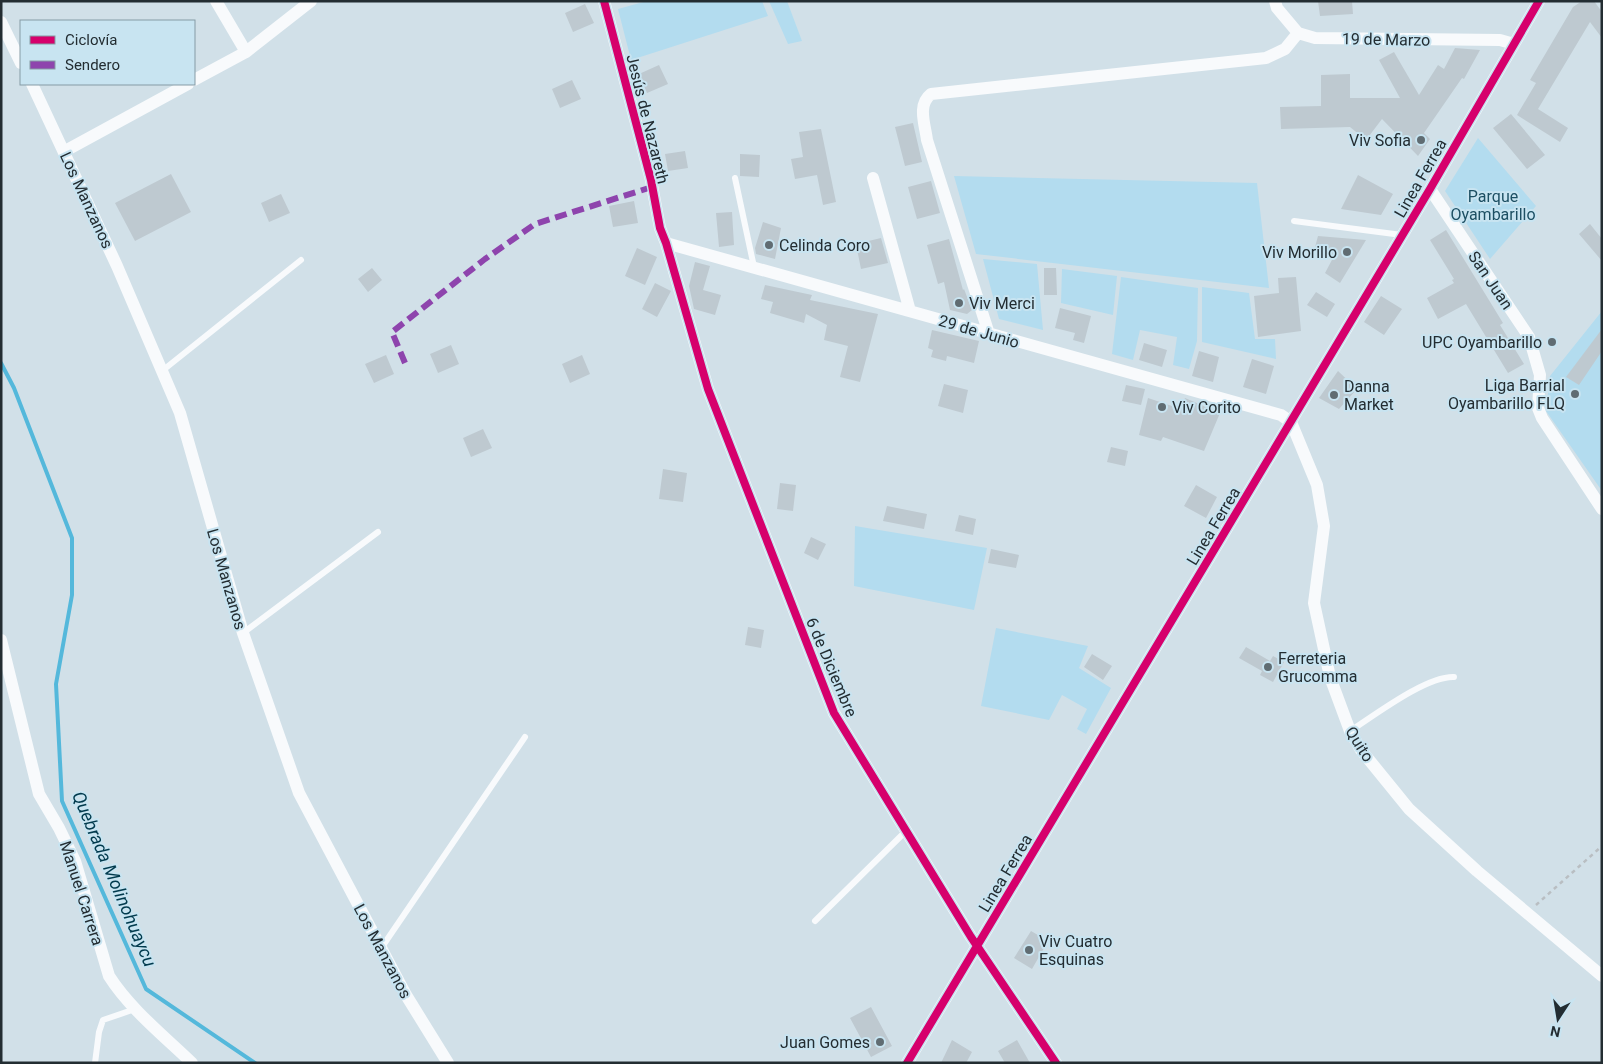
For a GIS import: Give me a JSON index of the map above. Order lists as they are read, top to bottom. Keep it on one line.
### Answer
{"streets":{"street":["19 de Marzo","Jesús de Nazareth","Linea Ferrea","Los Manzanos","San Juan","29 de Junio","6 de Diciembre","Quito","Manuel Carrera"]},"crossings":[["19 de Marzo","Linea Ferrea"],["Jesús de Nazareth","29 de Junio"],["Jesús de Nazareth","6 de Diciembre"],["Linea Ferrea","San Juan"],["Linea Ferrea","29 de Junio"],["Linea Ferrea","6 de Diciembre"],["Linea Ferrea","Quito"],["29 de Junio","6 de Diciembre"],["29 de Junio","Quito"]],"water":["Quebrada Molinohuaycu"],"parks":["Parque Oyambarillo"],"places":["Viv Sofia","Celinda Coro","Viv Morillo","Viv Merci","UPC Oyambarillo","Liga Barrial Oyambarillo FLQ","Danna Market","Viv Corito","Ferreteria Grucomma","Viv Cuatro Esquinas","Juan Gomes"],"legend":["Ciclovía","Sendero"],"north":"bottom"}
